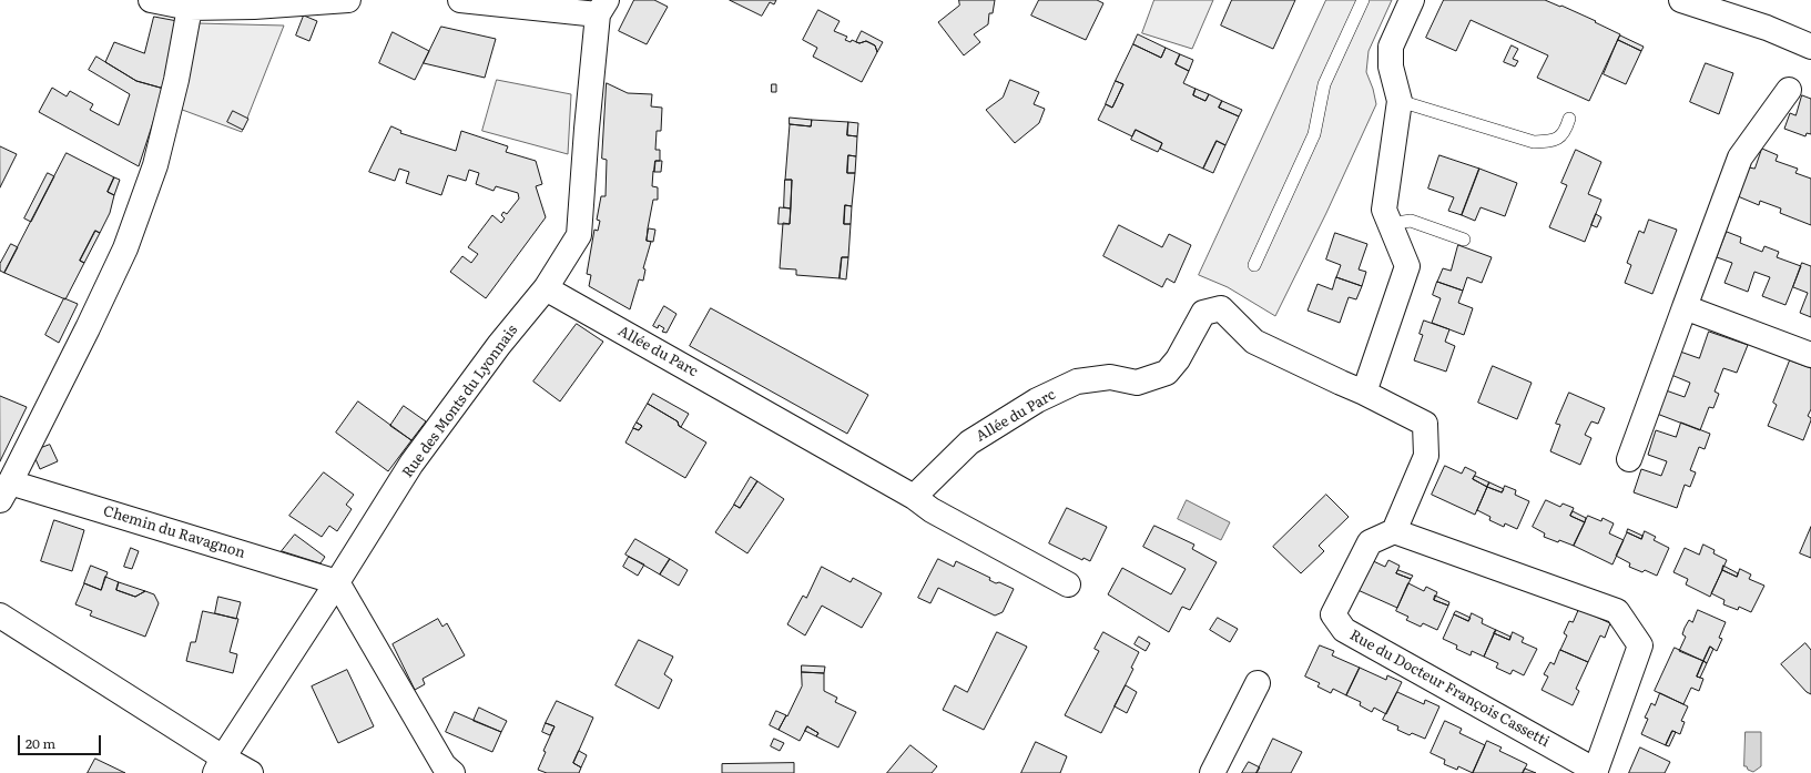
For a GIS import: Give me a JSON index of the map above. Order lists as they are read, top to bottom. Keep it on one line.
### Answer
{"streets":{"street":["Allée du Parc","Rue des Monts du Lyonnais","Chemin du Ravagnon","Rue du Docteur François Cassetti"]},"crossings":[["Allée du Parc","Rue des Monts du Lyonnais"],["Rue des Monts du Lyonnais","Chemin du Ravagnon"]],"scale_bar":"20 m"}
